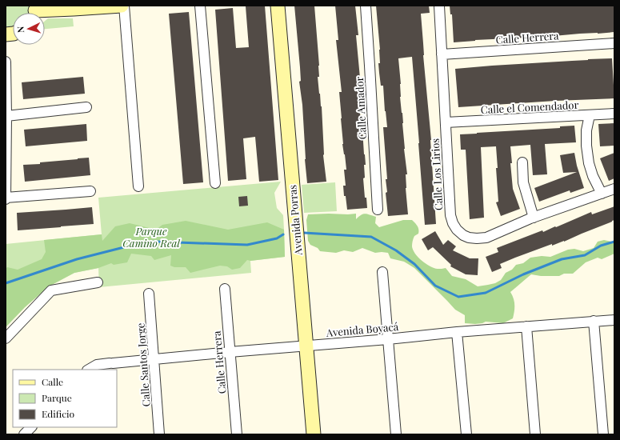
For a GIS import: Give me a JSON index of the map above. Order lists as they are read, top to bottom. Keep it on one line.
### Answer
{"streets":{"street":["Calle Herrera","Calle el Comendador","Calle Amador","Calle Los Lirios","Avenida Porras","Avenida Boyacá","Calle Santos Jorge"]},"crossings":[["Calle Herrera","Calle Los Lirios"],["Calle Herrera","Avenida Boyacá"],["Calle el Comendador","Calle Los Lirios"],["Avenida Porras","Avenida Boyacá"],["Avenida Boyacá","Calle Santos Jorge"]],"parks":["Parque Camino Real"],"legend":["Calle","Parque","Edificio"],"north":"left"}
